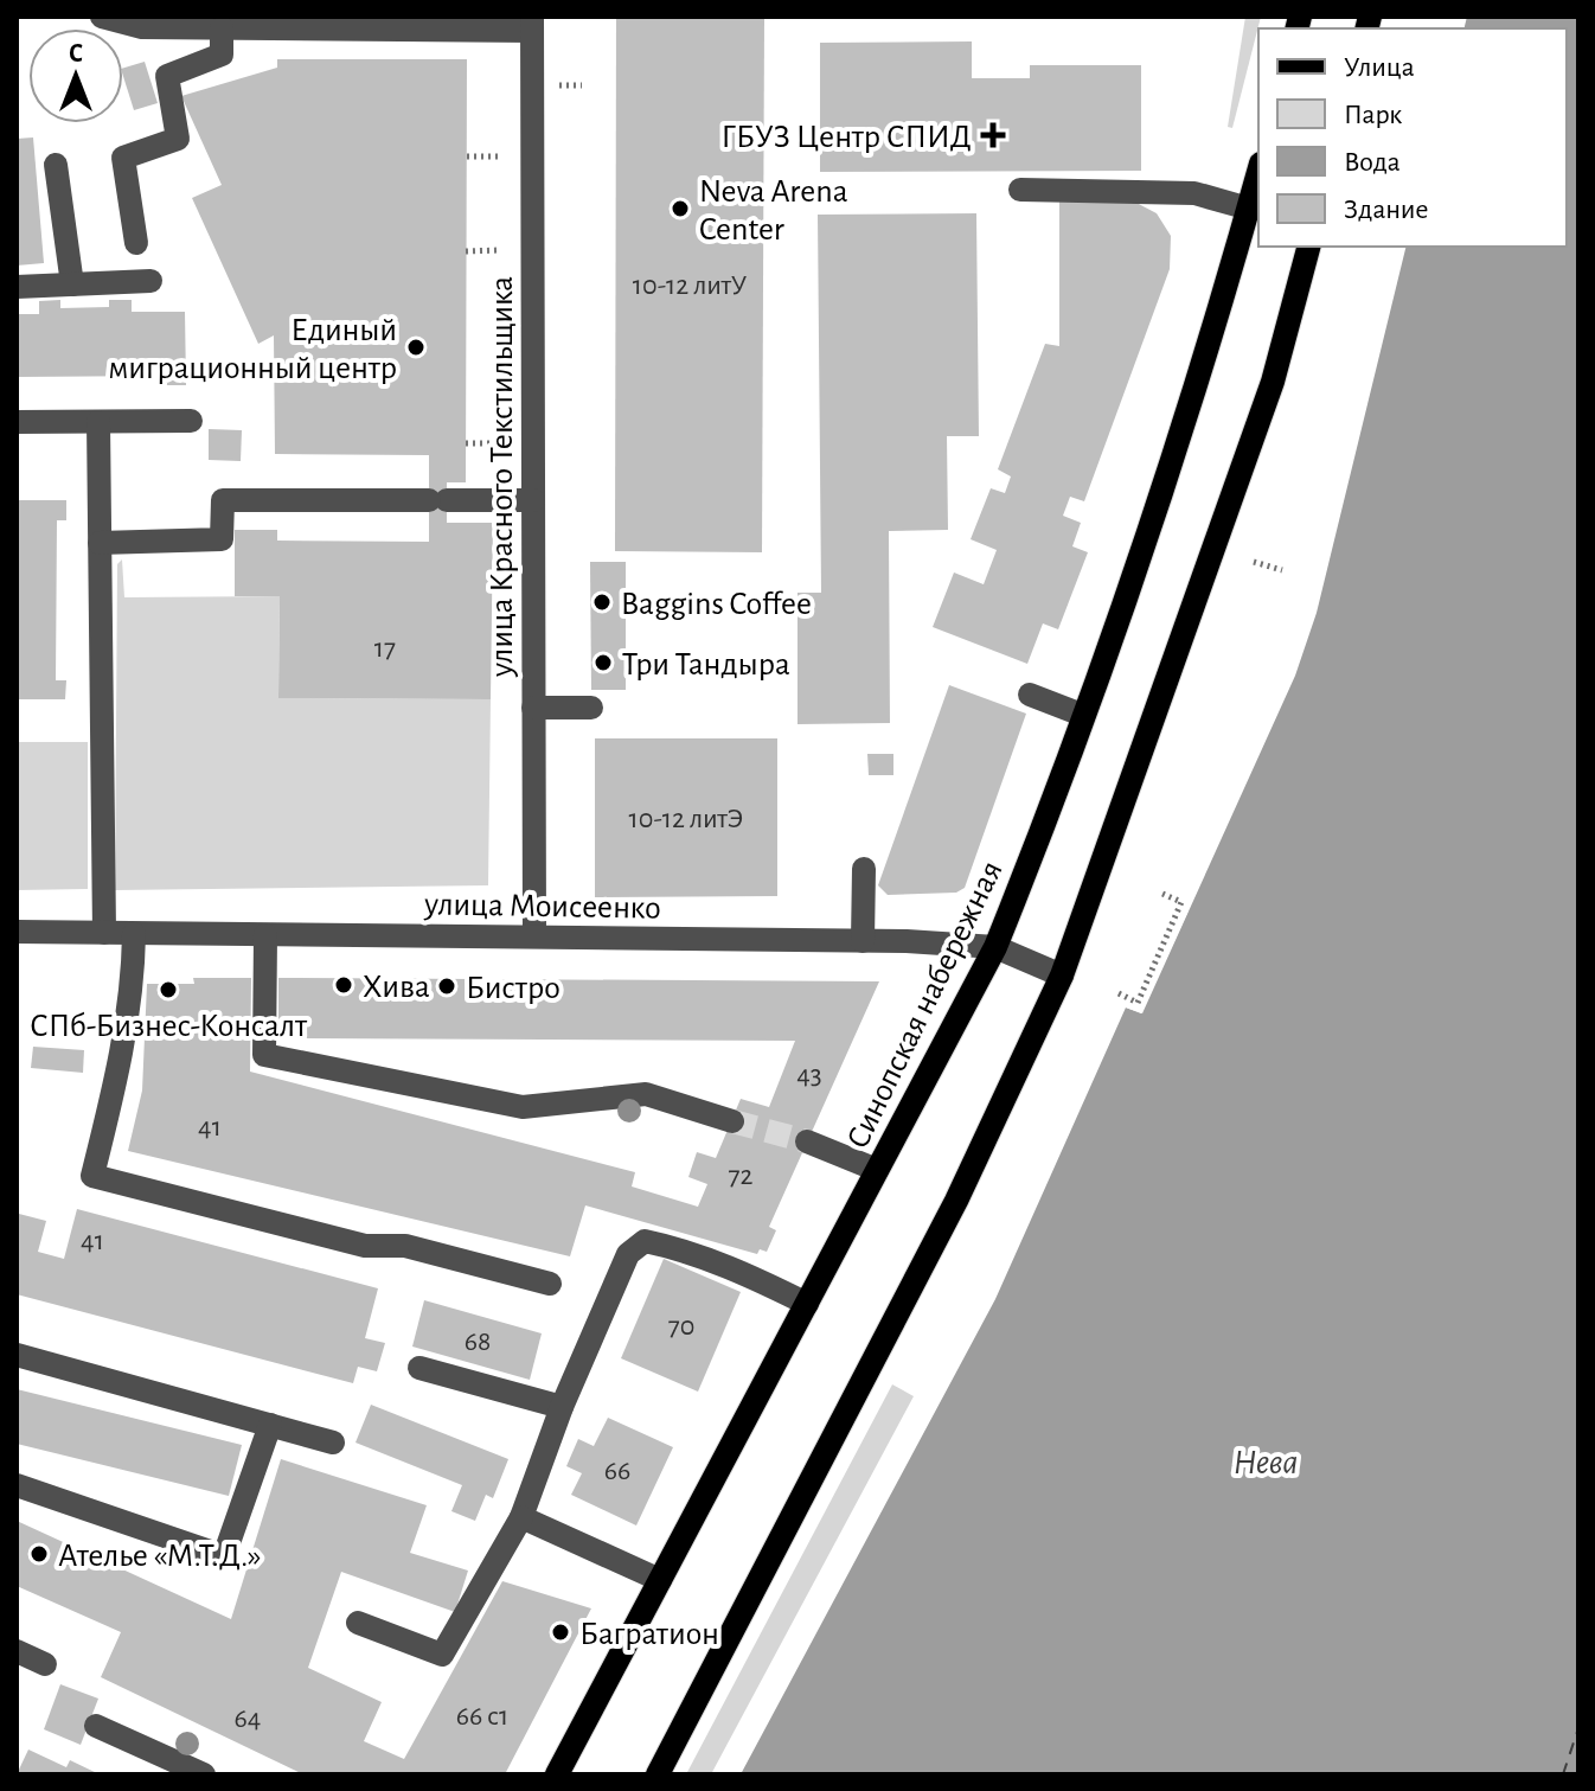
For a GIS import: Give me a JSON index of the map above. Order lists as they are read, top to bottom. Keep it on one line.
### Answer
{"streets":{"main road":["Синопская набережная"],"street":["улица Красного Текстильщика","улица Моисеенко"]},"crossings":[["улица Красного Текстильщика","улица Моисеенко"],["улица Моисеенко","Синопская набережная"]],"water":["Нева"],"places":{"health":["ГБУЗ Центр СПИД"],"other":["Neva Arena Center","Единый миграционный центр","Baggins Coffee","Три Тандыра","Хива","Бистро","СПб-Бизнес-Консалт","Ателье «М.Т.Д.»","Багратион"]},"house_numbers":["10-12 литУ","17","10-12 литЭ","43","41","72","41","70","68","66","66 с1","64"],"legend":["Улица","Парк","Вода","Здание"],"north":"top"}
